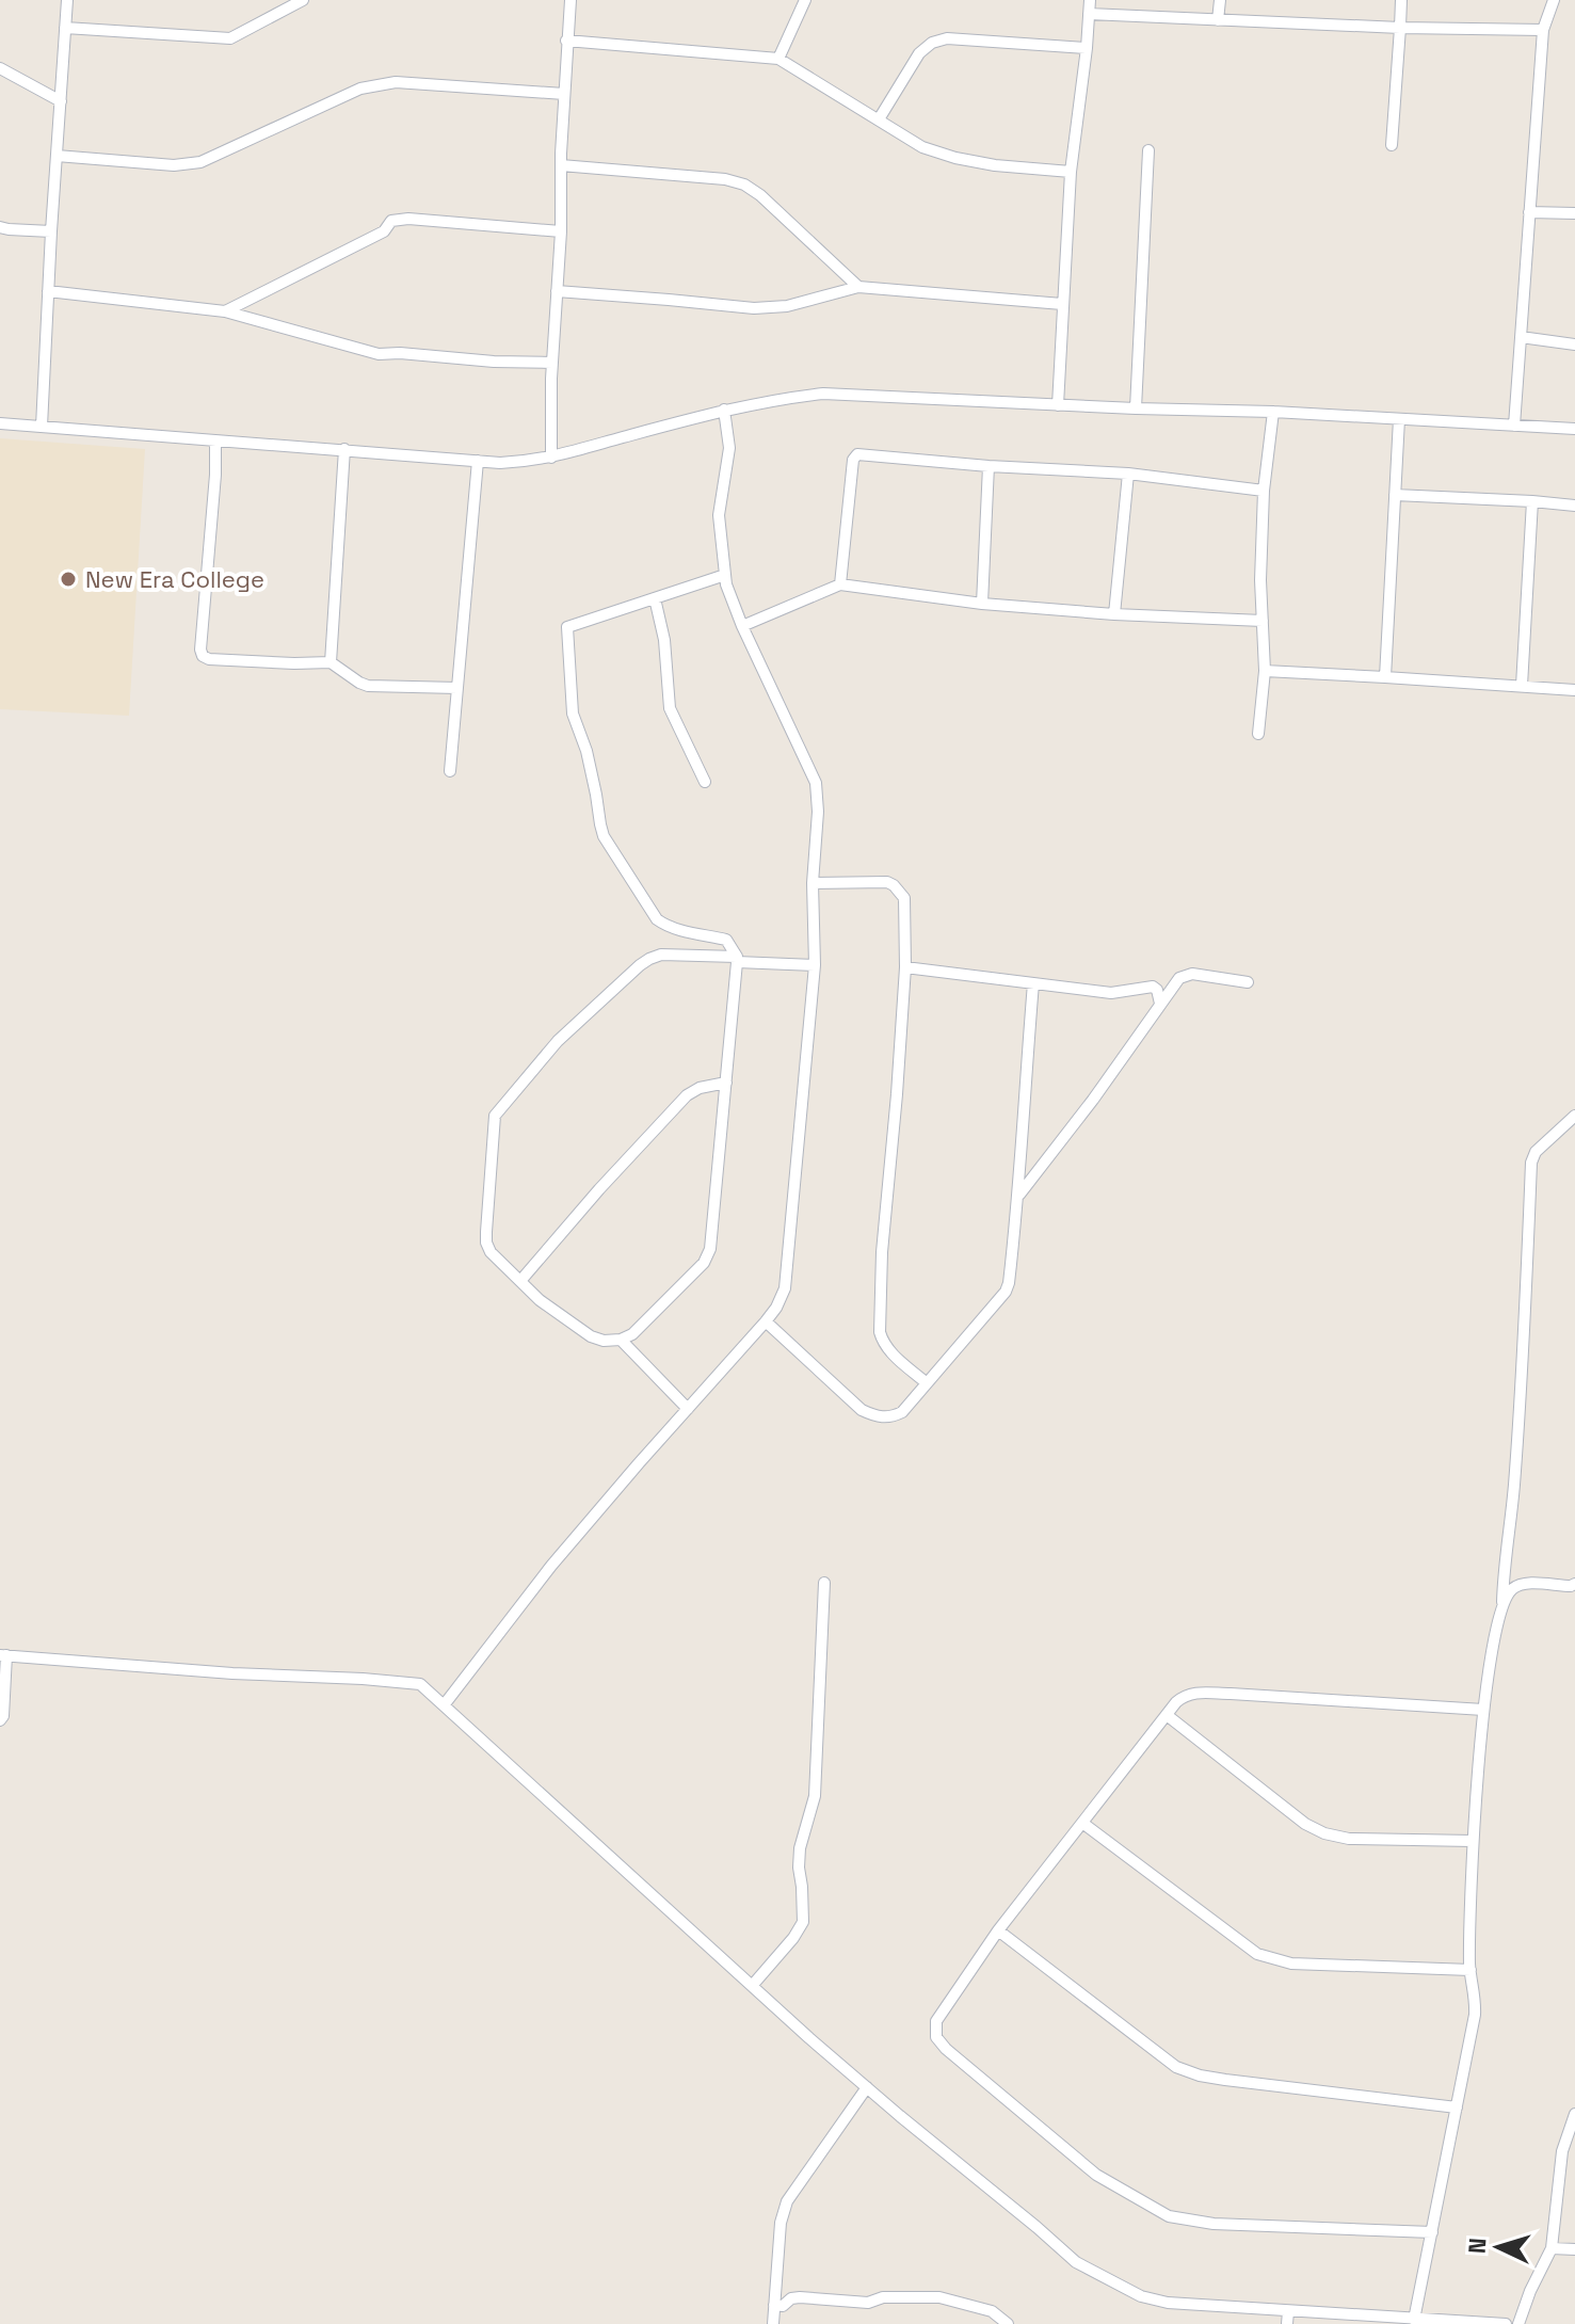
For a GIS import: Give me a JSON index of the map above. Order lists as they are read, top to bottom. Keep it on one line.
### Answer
{"places":["New Era College"],"north":"left"}
